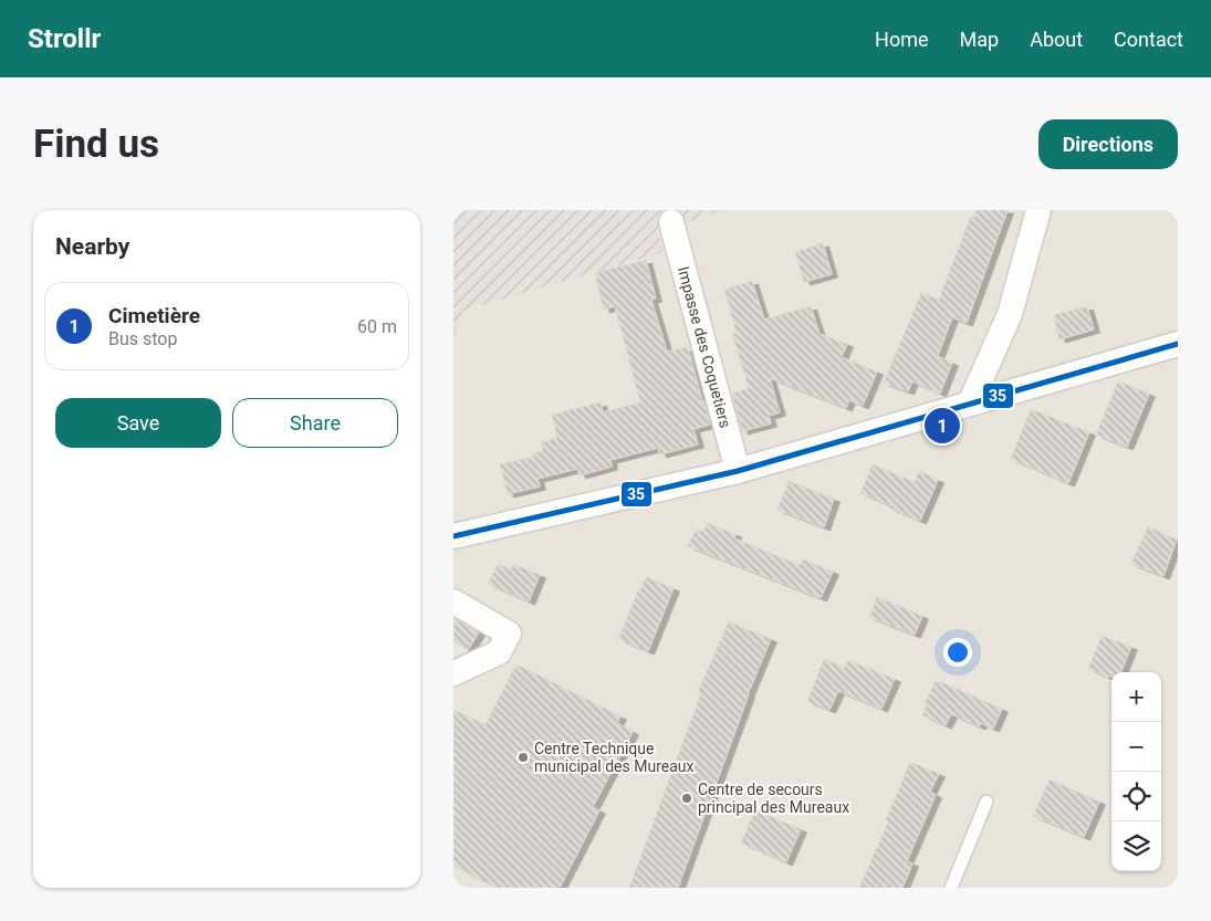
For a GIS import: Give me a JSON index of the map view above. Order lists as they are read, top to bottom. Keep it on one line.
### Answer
{"streets":{"street":["Impasse des Coquetiers"]},"places":["Centre Technique municipal des Mureaux","Centre de secours principal des Mureaux"],"lines":["transit line 35"],"page":{"header":"Strollr","nav":["Home","Map","About","Contact"],"buttons":["Directions",["Save","Share"]],"title":"Find us","heading":"Nearby","list":[{"mark":"1","name":"Cimetière","note":"Bus stop","value":"60 m"}],"pins":"1","map_buttons":["+","−"]}}
